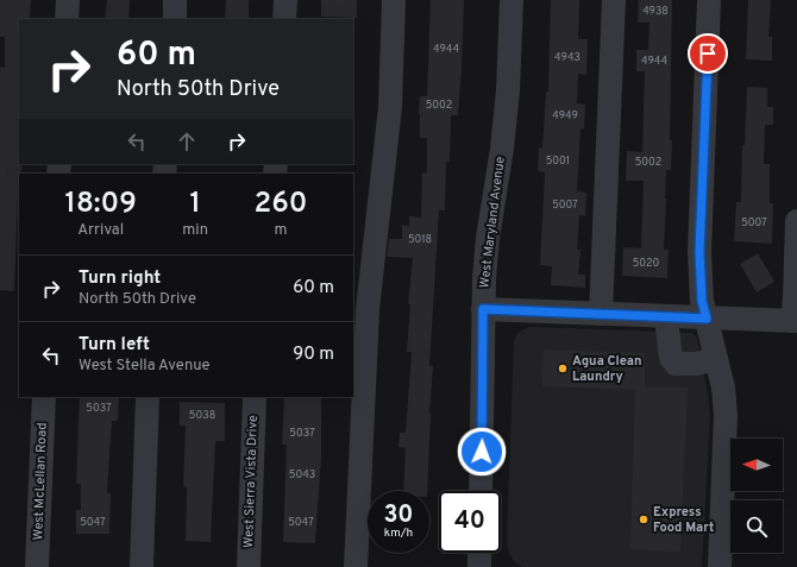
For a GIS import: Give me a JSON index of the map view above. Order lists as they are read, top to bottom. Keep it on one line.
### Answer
{"streets":{"street":["West Maryland Avenue","West McLellan Road","West Sierra Vista Drive"]},"places":["Agua Clean Laundry","Express Food Mart"],"house_numbers":["4938","4944","4943","4944","5002","4949","5001","5002","5007","5007","5018","5020","5037","5038","5037","5043","5047","5047"],"north":"left","page":{"turn":["60 m","North 50th Drive"],"eta":["18:09","Arrival","1","min","260","m"],"list":[{"name":"Turn right","note":"North 50th Drive","value":"60 m"},{"name":"Turn left","note":"West Stella Avenue","value":"90 m"}],"speed":"30 km/h","limit":"40"}}
